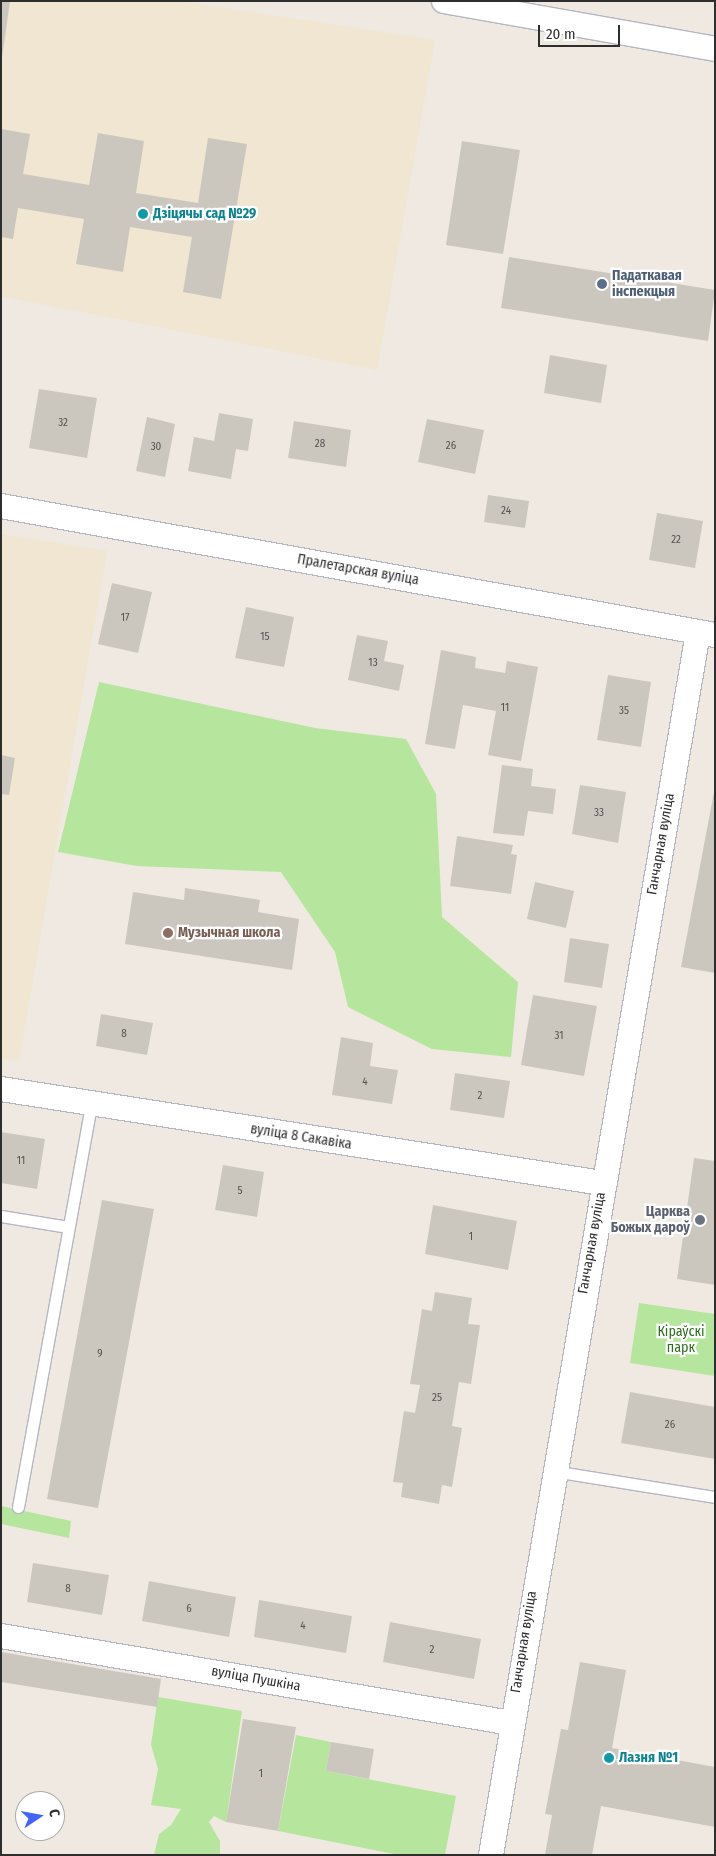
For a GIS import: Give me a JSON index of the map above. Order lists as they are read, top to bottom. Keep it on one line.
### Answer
{"streets":{"street":["Пралетарская вуліца","Ганчарная вуліца","вуліца 8 Сакавіка","вуліца Пушкіна"]},"crossings":[["Пралетарская вуліца","Ганчарная вуліца"],["Ганчарная вуліца","вуліца 8 Сакавіка"],["Ганчарная вуліца","вуліца Пушкіна"]],"parks":["Кіраўскі парк"],"places":["Дзіцячы сад №29","Падаткавая інспекцыя","Музычная школа","Царква Божых дароў","Лазня №1"],"house_numbers":["32","28","26","30","24","22","17","15","13","11","35","33","8","31","4","2","11","5","1","9","25","26","8","6","4","2","1"],"scale_bar":"20 m","north":"right"}
